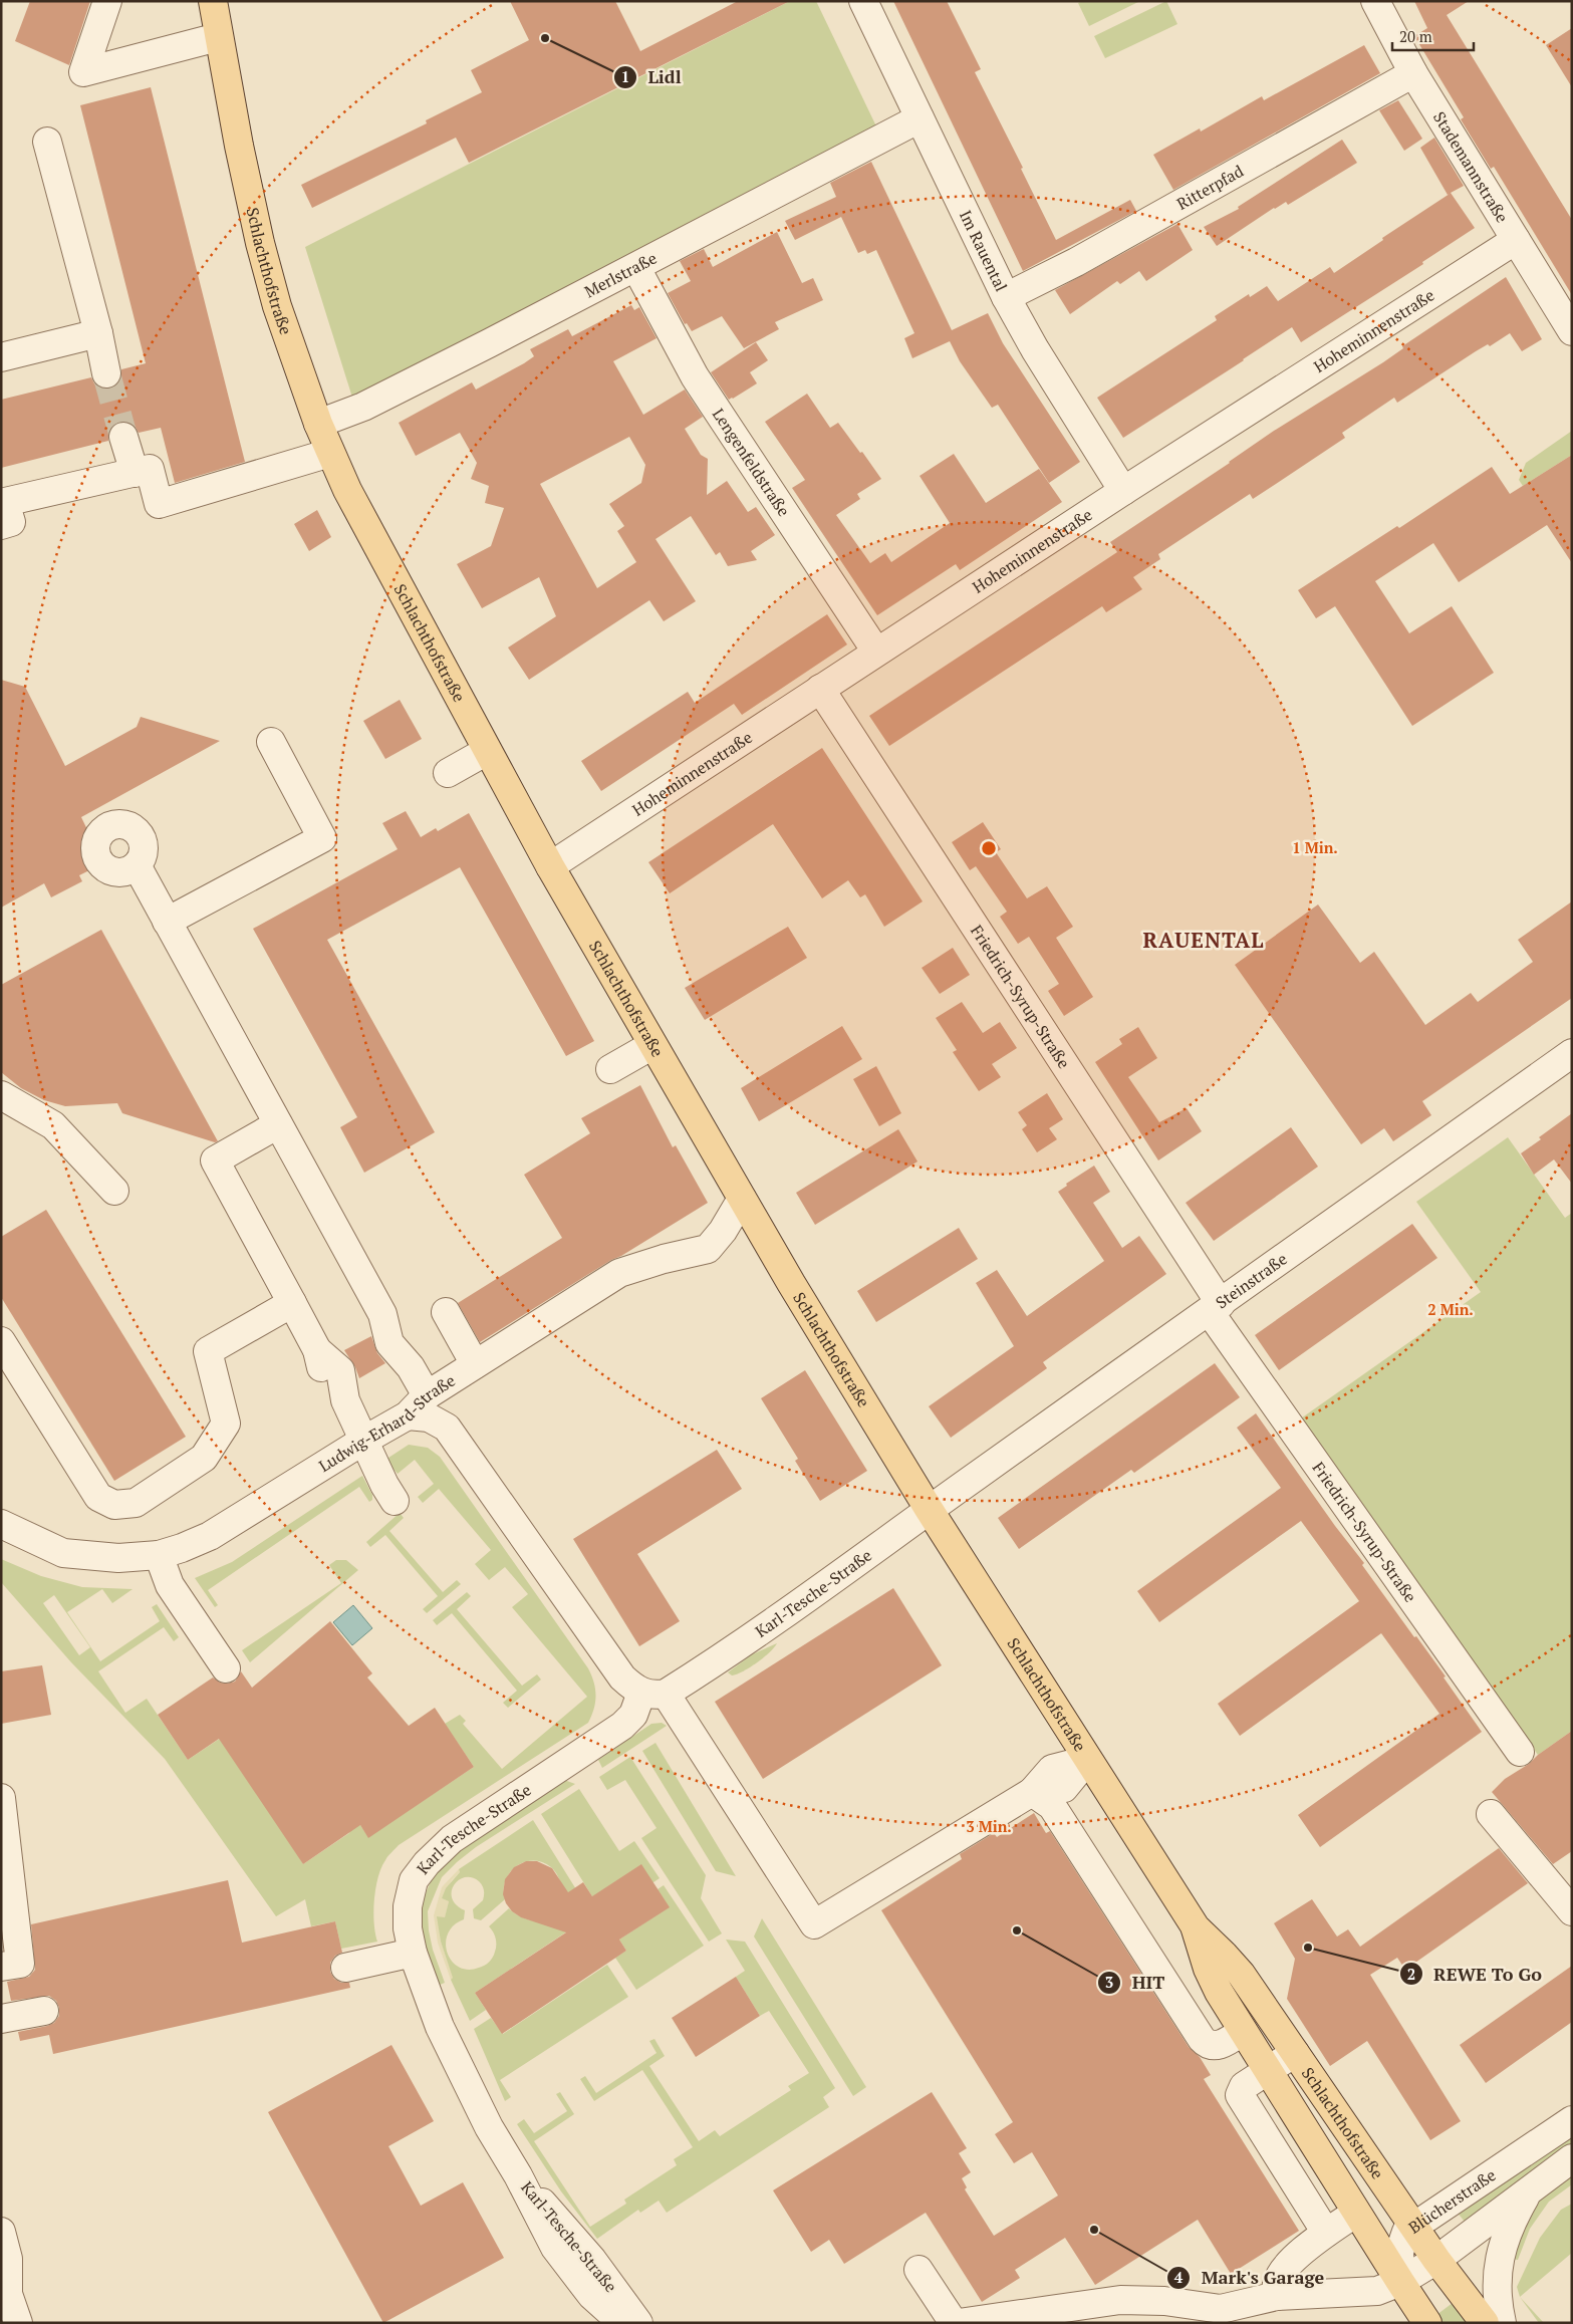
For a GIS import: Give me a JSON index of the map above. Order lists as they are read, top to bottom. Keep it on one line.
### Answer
{"streets":{"main road":["Schlachthofstraße"],"street":["Stademannstraße","Ritterpfad","Im Rauental","Merlstraße","Hoheminnenstraße","Lengenfeldstraße","Friedrich-Syrup-Straße","Steinstraße","Ludwig-Erhard-Straße","Karl-Tesche-Straße","Blücherstraße"]},"crossings":[["Stademannstraße","Ritterpfad"],["Stademannstraße","Hoheminnenstraße"],["Ritterpfad","Im Rauental"],["Im Rauental","Merlstraße"],["Im Rauental","Hoheminnenstraße"],["Schlachthofstraße","Merlstraße"],["Schlachthofstraße","Hoheminnenstraße"],["Schlachthofstraße","Steinstraße"],["Schlachthofstraße","Ludwig-Erhard-Straße"],["Schlachthofstraße","Karl-Tesche-Straße"],["Schlachthofstraße","Blücherstraße"],["Merlstraße","Lengenfeldstraße"],["Hoheminnenstraße","Lengenfeldstraße"],["Hoheminnenstraße","Friedrich-Syrup-Straße"],["Friedrich-Syrup-Straße","Steinstraße"],["Steinstraße","Karl-Tesche-Straße"]],"districts":["RAUENTAL"],"places":["Lidl","HIT","REWE To Go","Mark's Garage"],"scale_bar":"20 m","rings":["1 Min.","2 Min.","3 Min."]}
